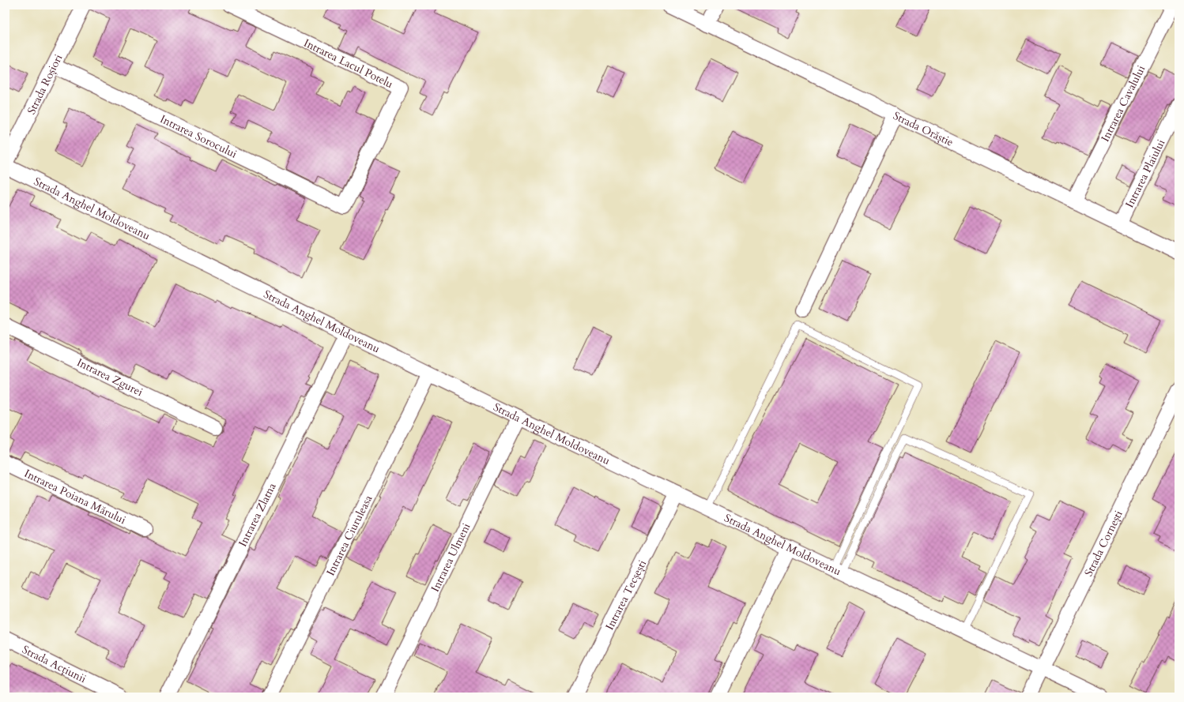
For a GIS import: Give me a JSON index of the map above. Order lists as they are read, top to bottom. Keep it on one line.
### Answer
{"streets":{"street":["Intrarea Lacul Potelu","Strada Roșiori","Intrarea Cavalului","Strada Orăștie","Intrarea Sorocului","Intrarea Plaiului","Strada Anghel Moldoveanu","Intrarea Zgurei","Intrarea Poiana Mărului","Intrarea Zlatna","Intrarea Ciuruleasa","Strada Cornești","Intrarea Ulmeni","Intrarea Tecșești","Strada Acțiunii"]},"crossings":[["Intrarea Lacul Potelu","Intrarea Sorocului"],["Strada Roșiori","Intrarea Sorocului"],["Strada Roșiori","Strada Anghel Moldoveanu"],["Intrarea Cavalului","Strada Orăștie"],["Strada Orăștie","Intrarea Plaiului"],["Strada Anghel Moldoveanu","Intrarea Zlatna"],["Strada Anghel Moldoveanu","Intrarea Ciuruleasa"],["Strada Anghel Moldoveanu","Strada Cornești"],["Strada Anghel Moldoveanu","Intrarea Ulmeni"],["Strada Anghel Moldoveanu","Intrarea Tecșești"]]}
